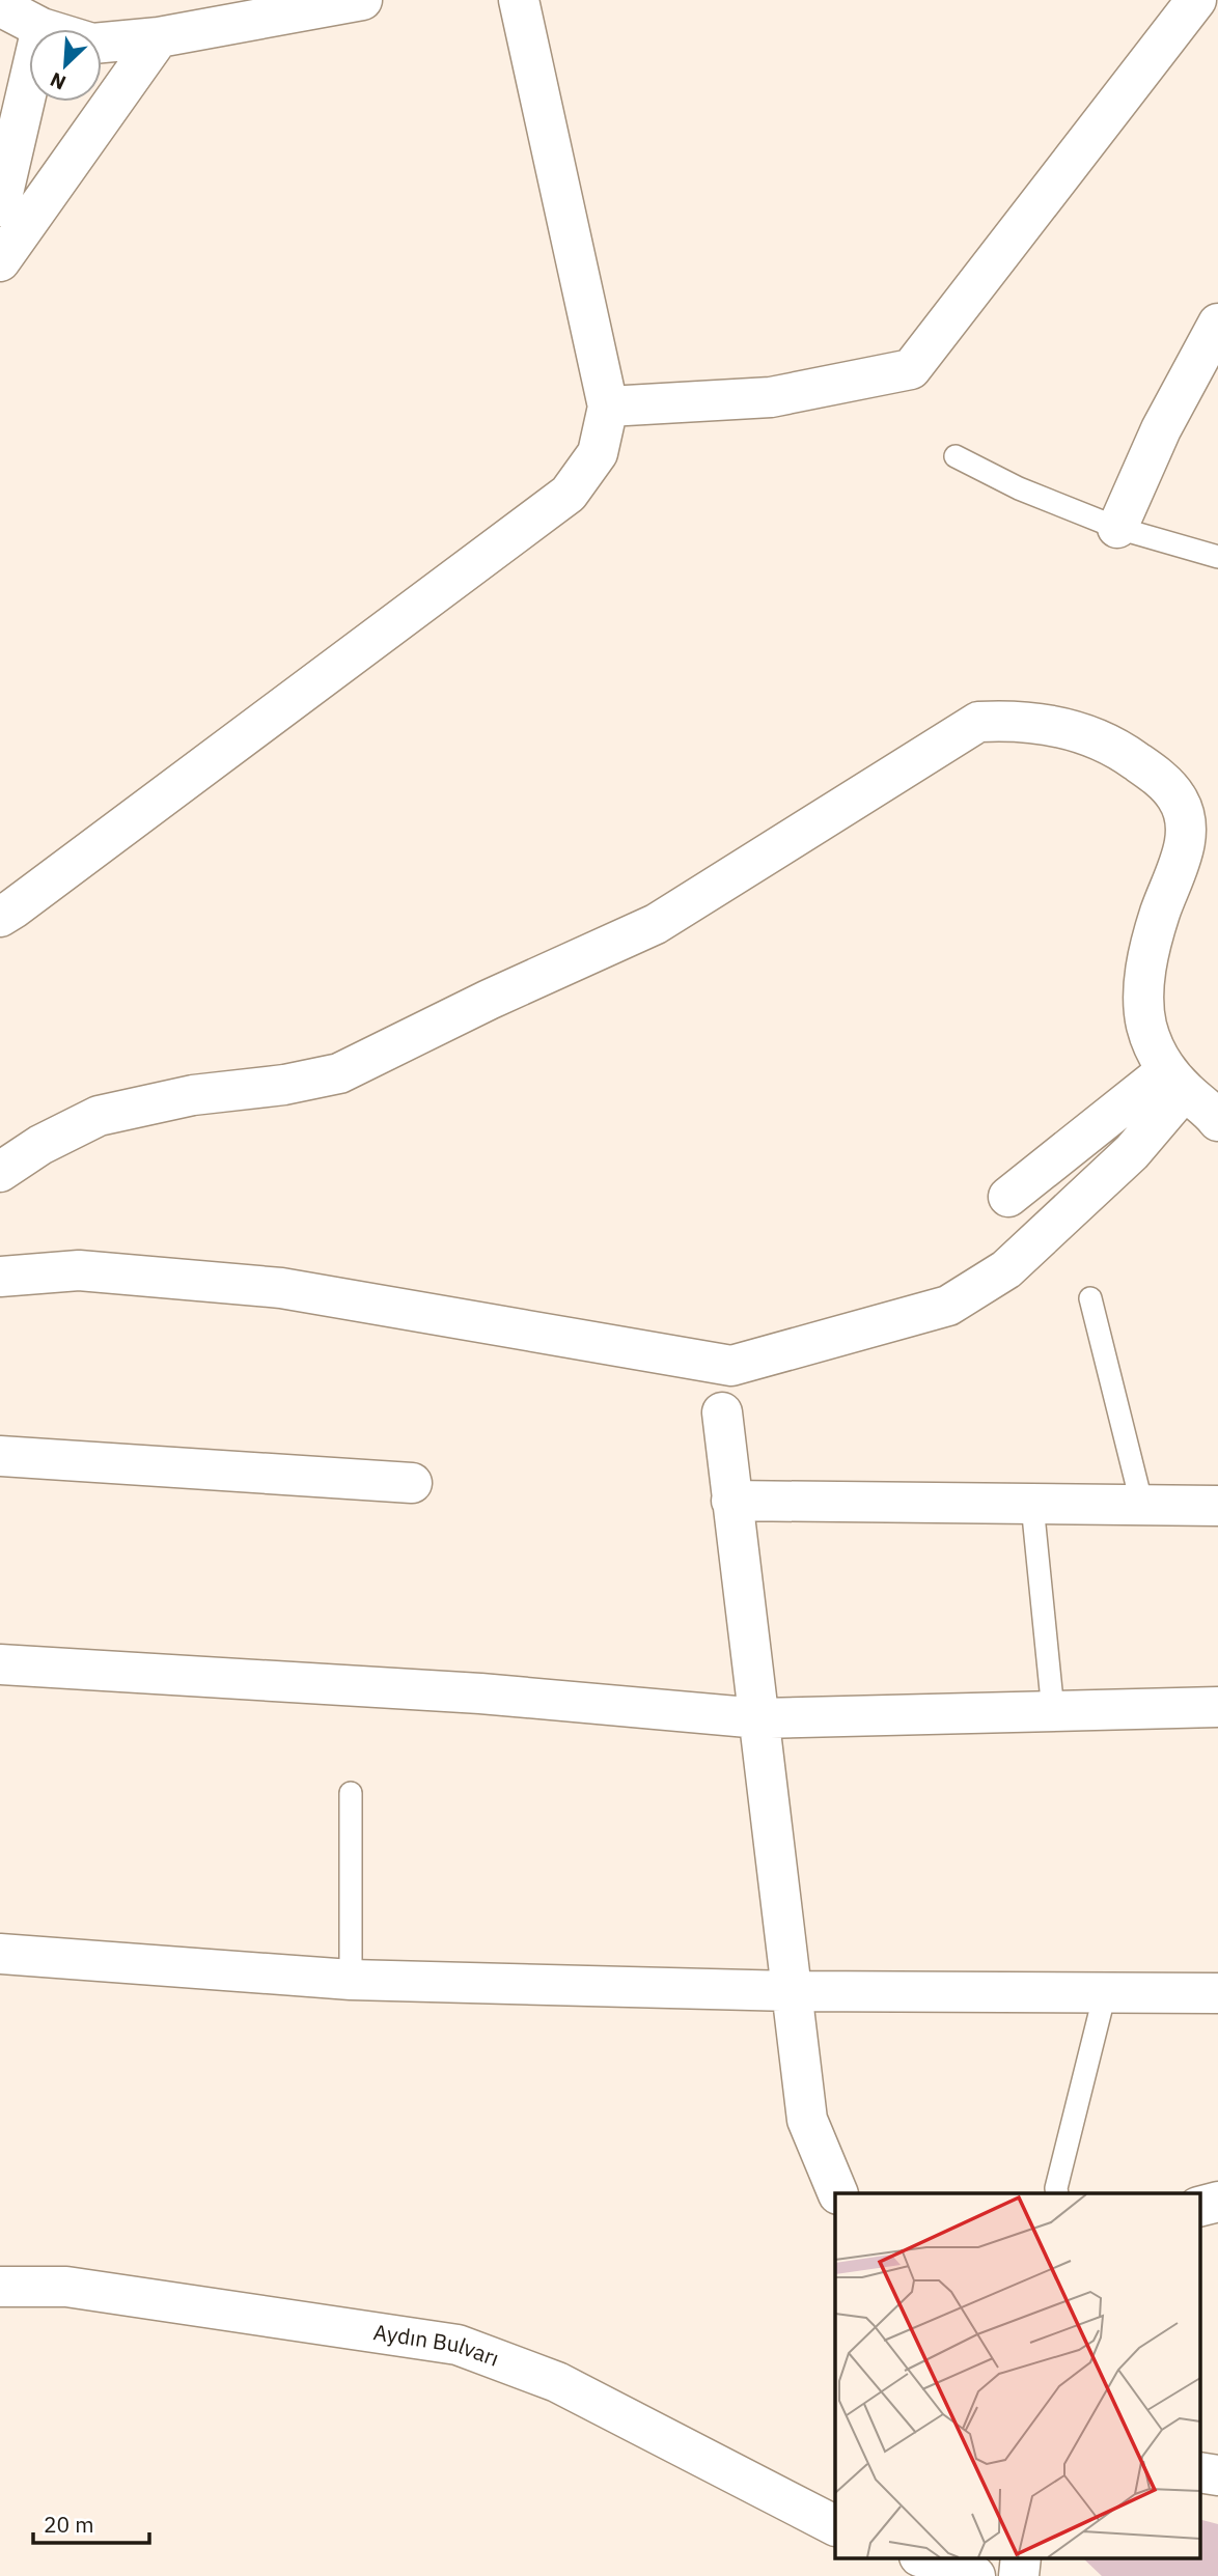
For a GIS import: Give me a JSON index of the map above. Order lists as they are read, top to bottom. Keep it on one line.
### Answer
{"streets":{"street":["Aydın Bulvarı"]},"scale_bar":"20 m","north":"bottom left"}
